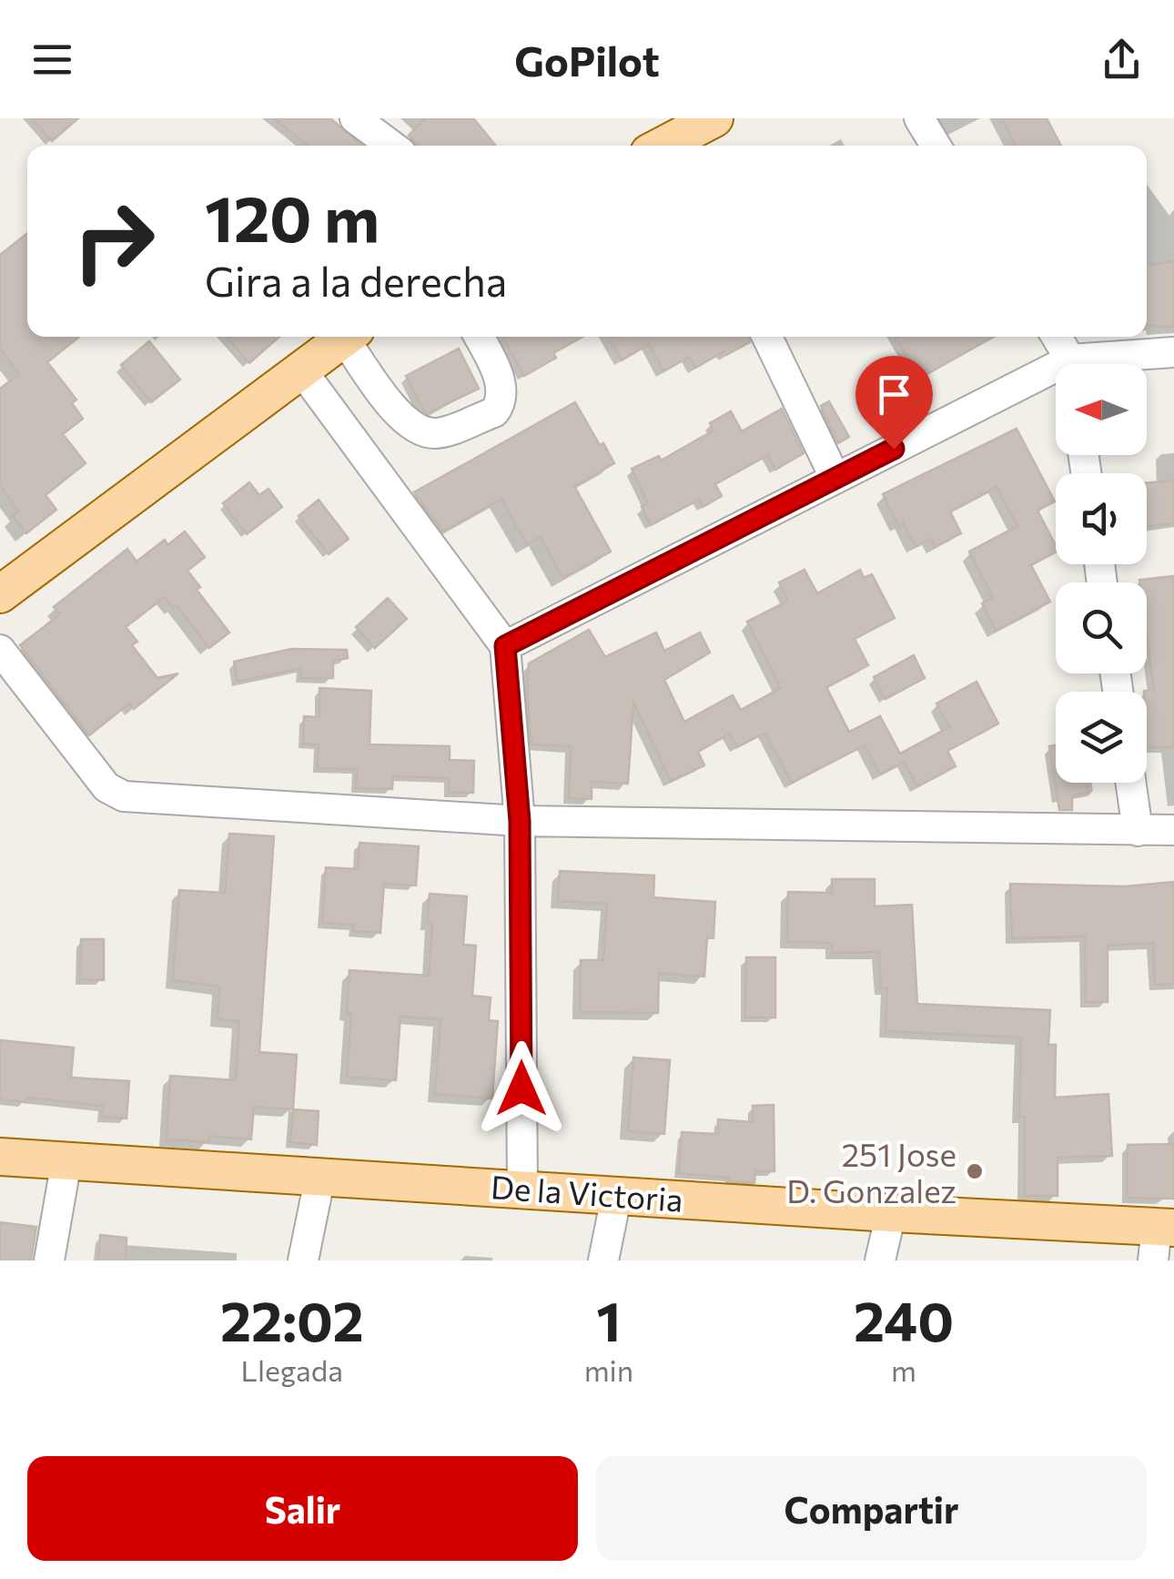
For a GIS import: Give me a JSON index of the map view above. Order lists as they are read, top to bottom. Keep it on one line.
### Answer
{"streets":{"main road":["De la Victoria"]},"places":["251 Jose D. Gonzalez"],"north":"left","page":{"header":"GoPilot","turn":["120 m","Gira a la derecha"],"eta":["22:02","Llegada","1","min","240","m"],"buttons":["Salir","Compartir"]}}
